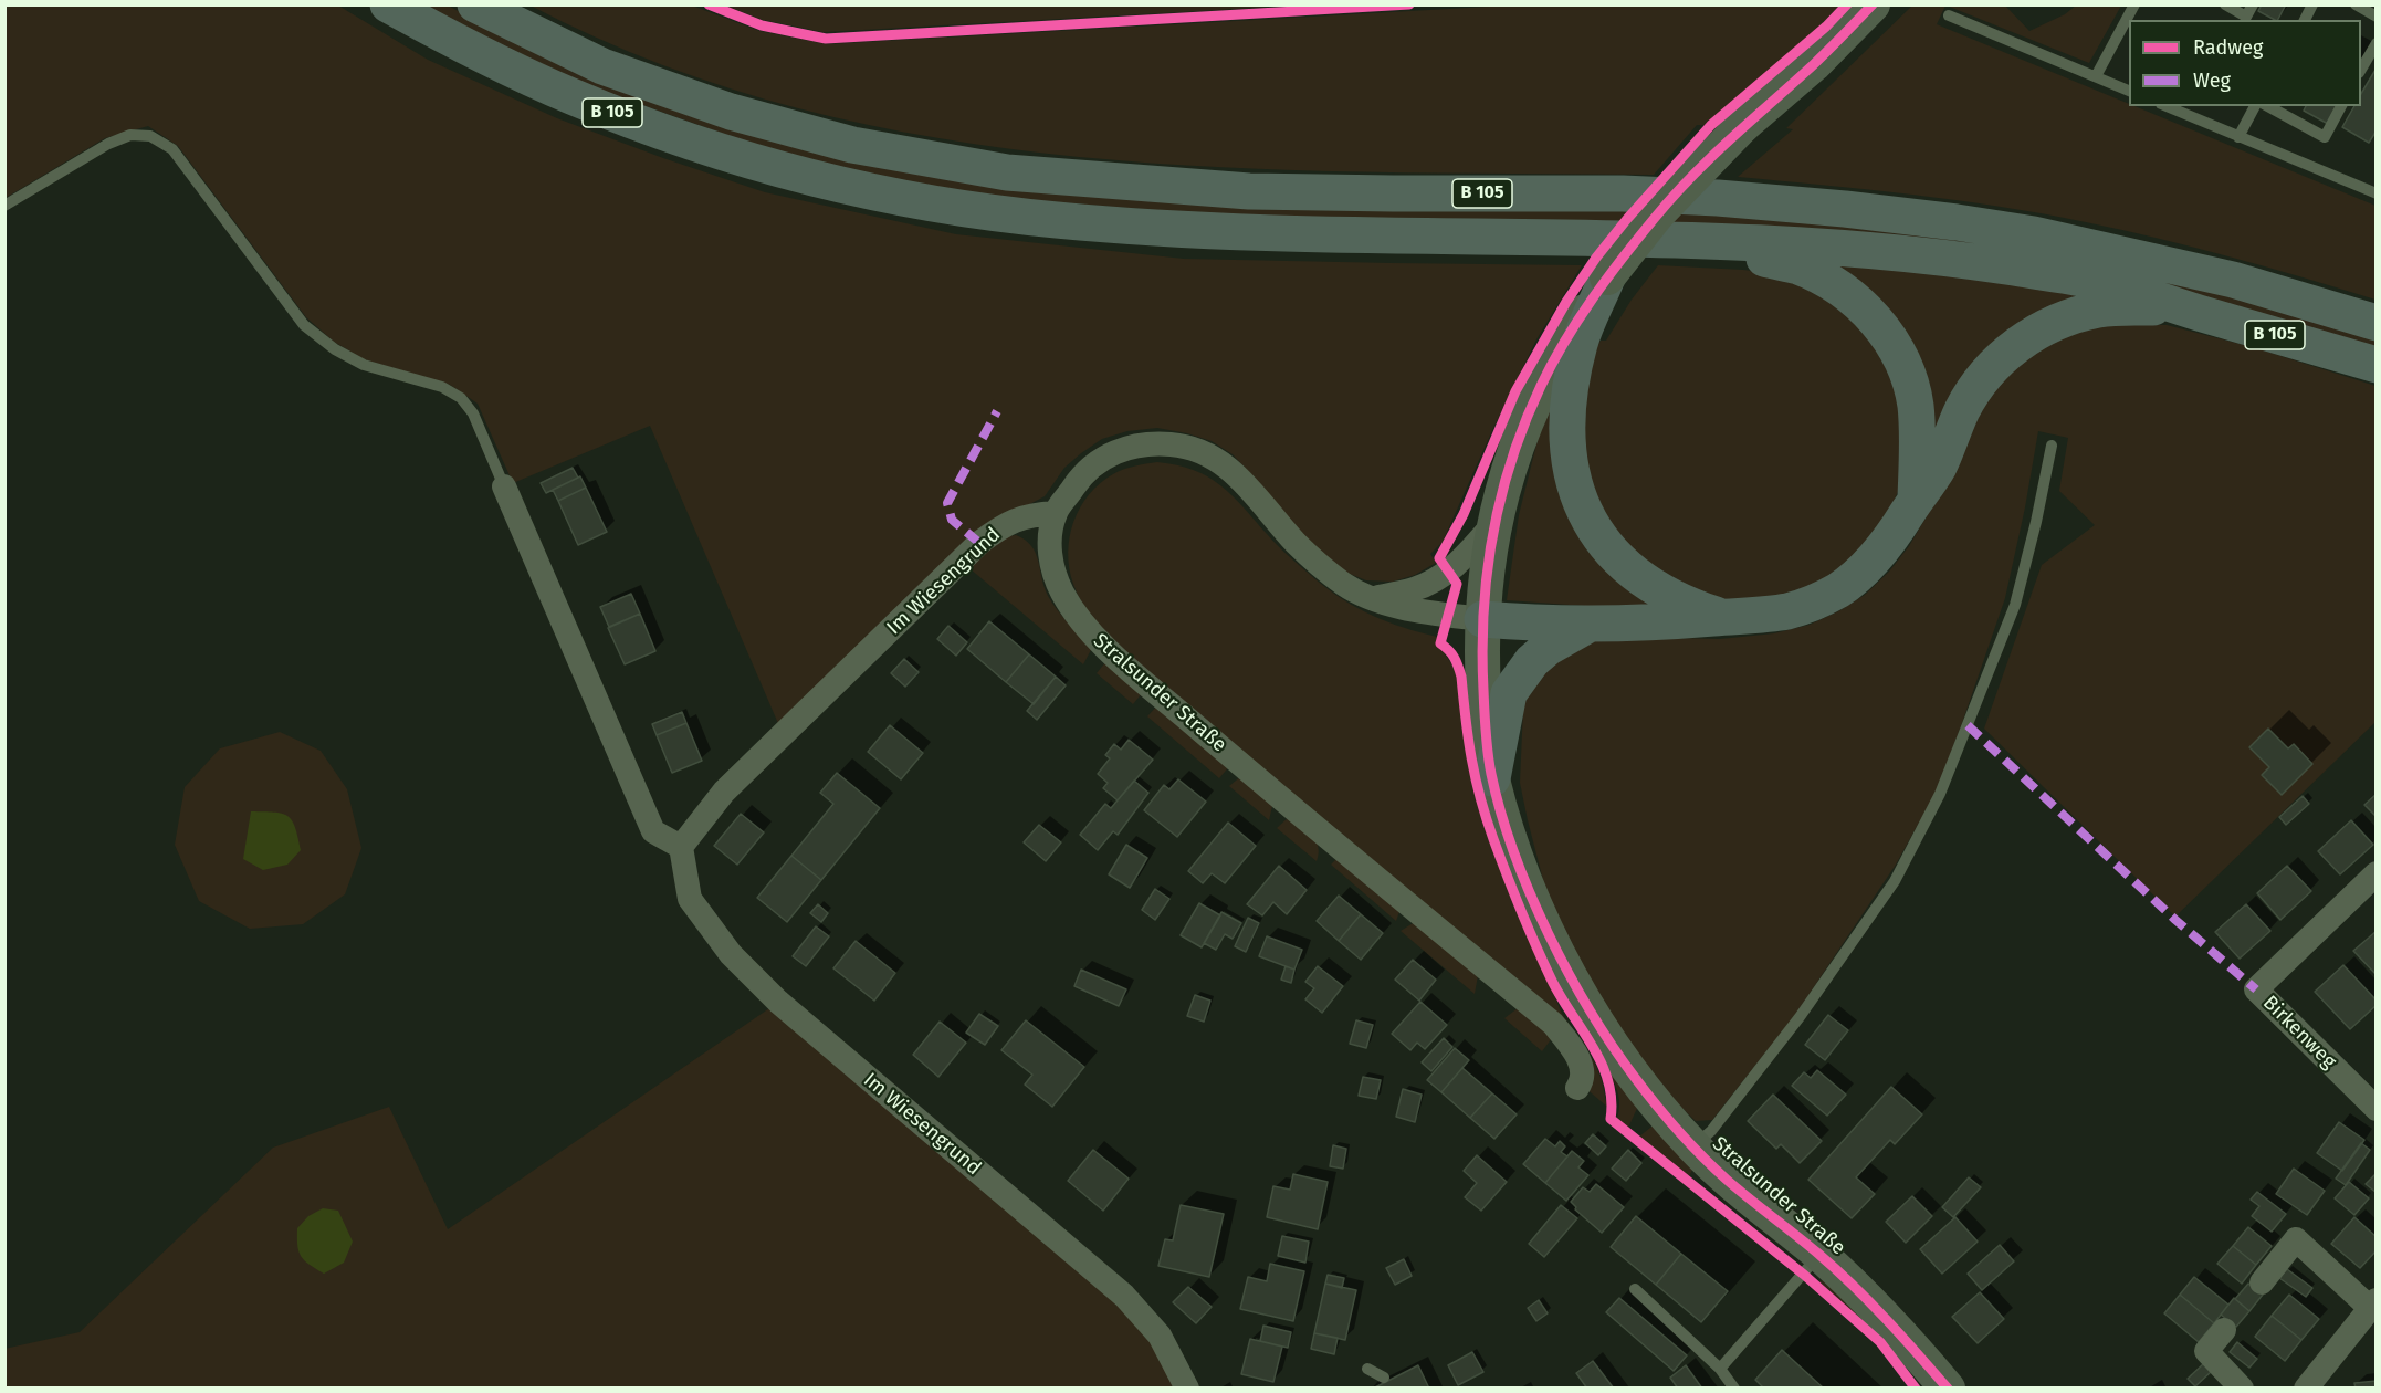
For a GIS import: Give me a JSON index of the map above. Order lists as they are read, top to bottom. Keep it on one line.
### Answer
{"streets":{"highway":["B 105"],"street":["Im Wiesengrund","Stralsunder Straße","Birkenweg"]},"crossings":[["Im Wiesengrund","Stralsunder Straße"]],"legend":["Radweg","Weg"]}
